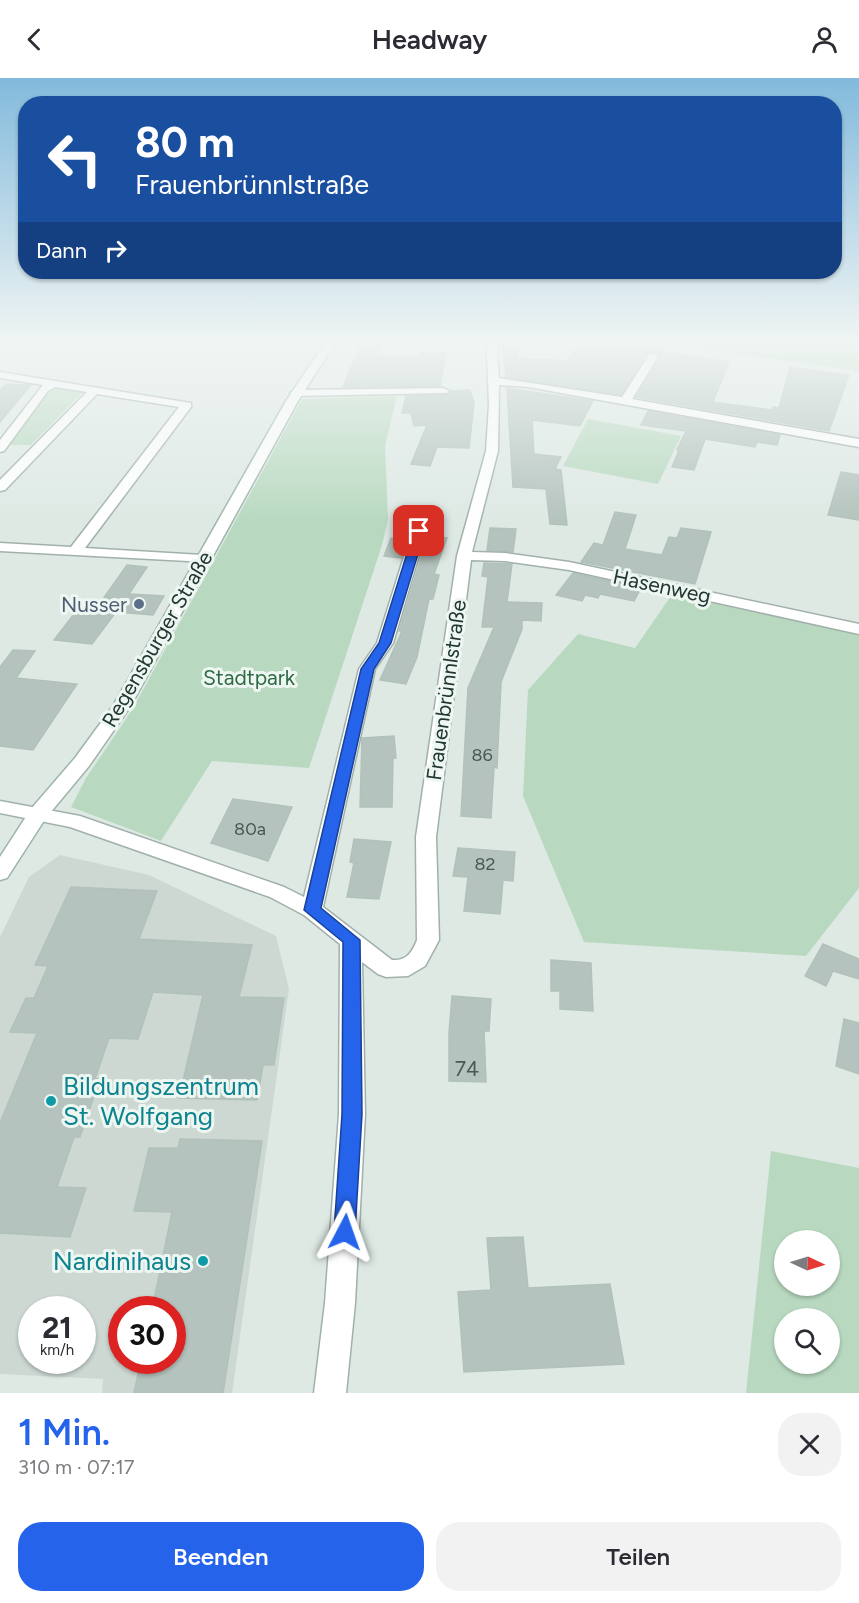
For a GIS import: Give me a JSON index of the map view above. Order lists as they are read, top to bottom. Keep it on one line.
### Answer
{"streets":{"street":["Hasenweg","Regensburger Straße","Frauenbrünnlstraße"]},"crossings":[["Hasenweg","Frauenbrünnlstraße"],["Regensburger Straße","Frauenbrünnlstraße"]],"parks":["Stadtpark"],"places":["Nusser","Bildungszentrum St. Wolfgang","Nardinihaus"],"house_numbers":["86","80a","82","74"],"north":"right","page":{"header":"Headway","turn":["80 m","Frauenbrünnlstraße"],"then":"Dann","speed":"21 km/h","limit":"30","heading":["1 Min.","310 m · 07:17"],"buttons":["Beenden","Teilen"]}}
